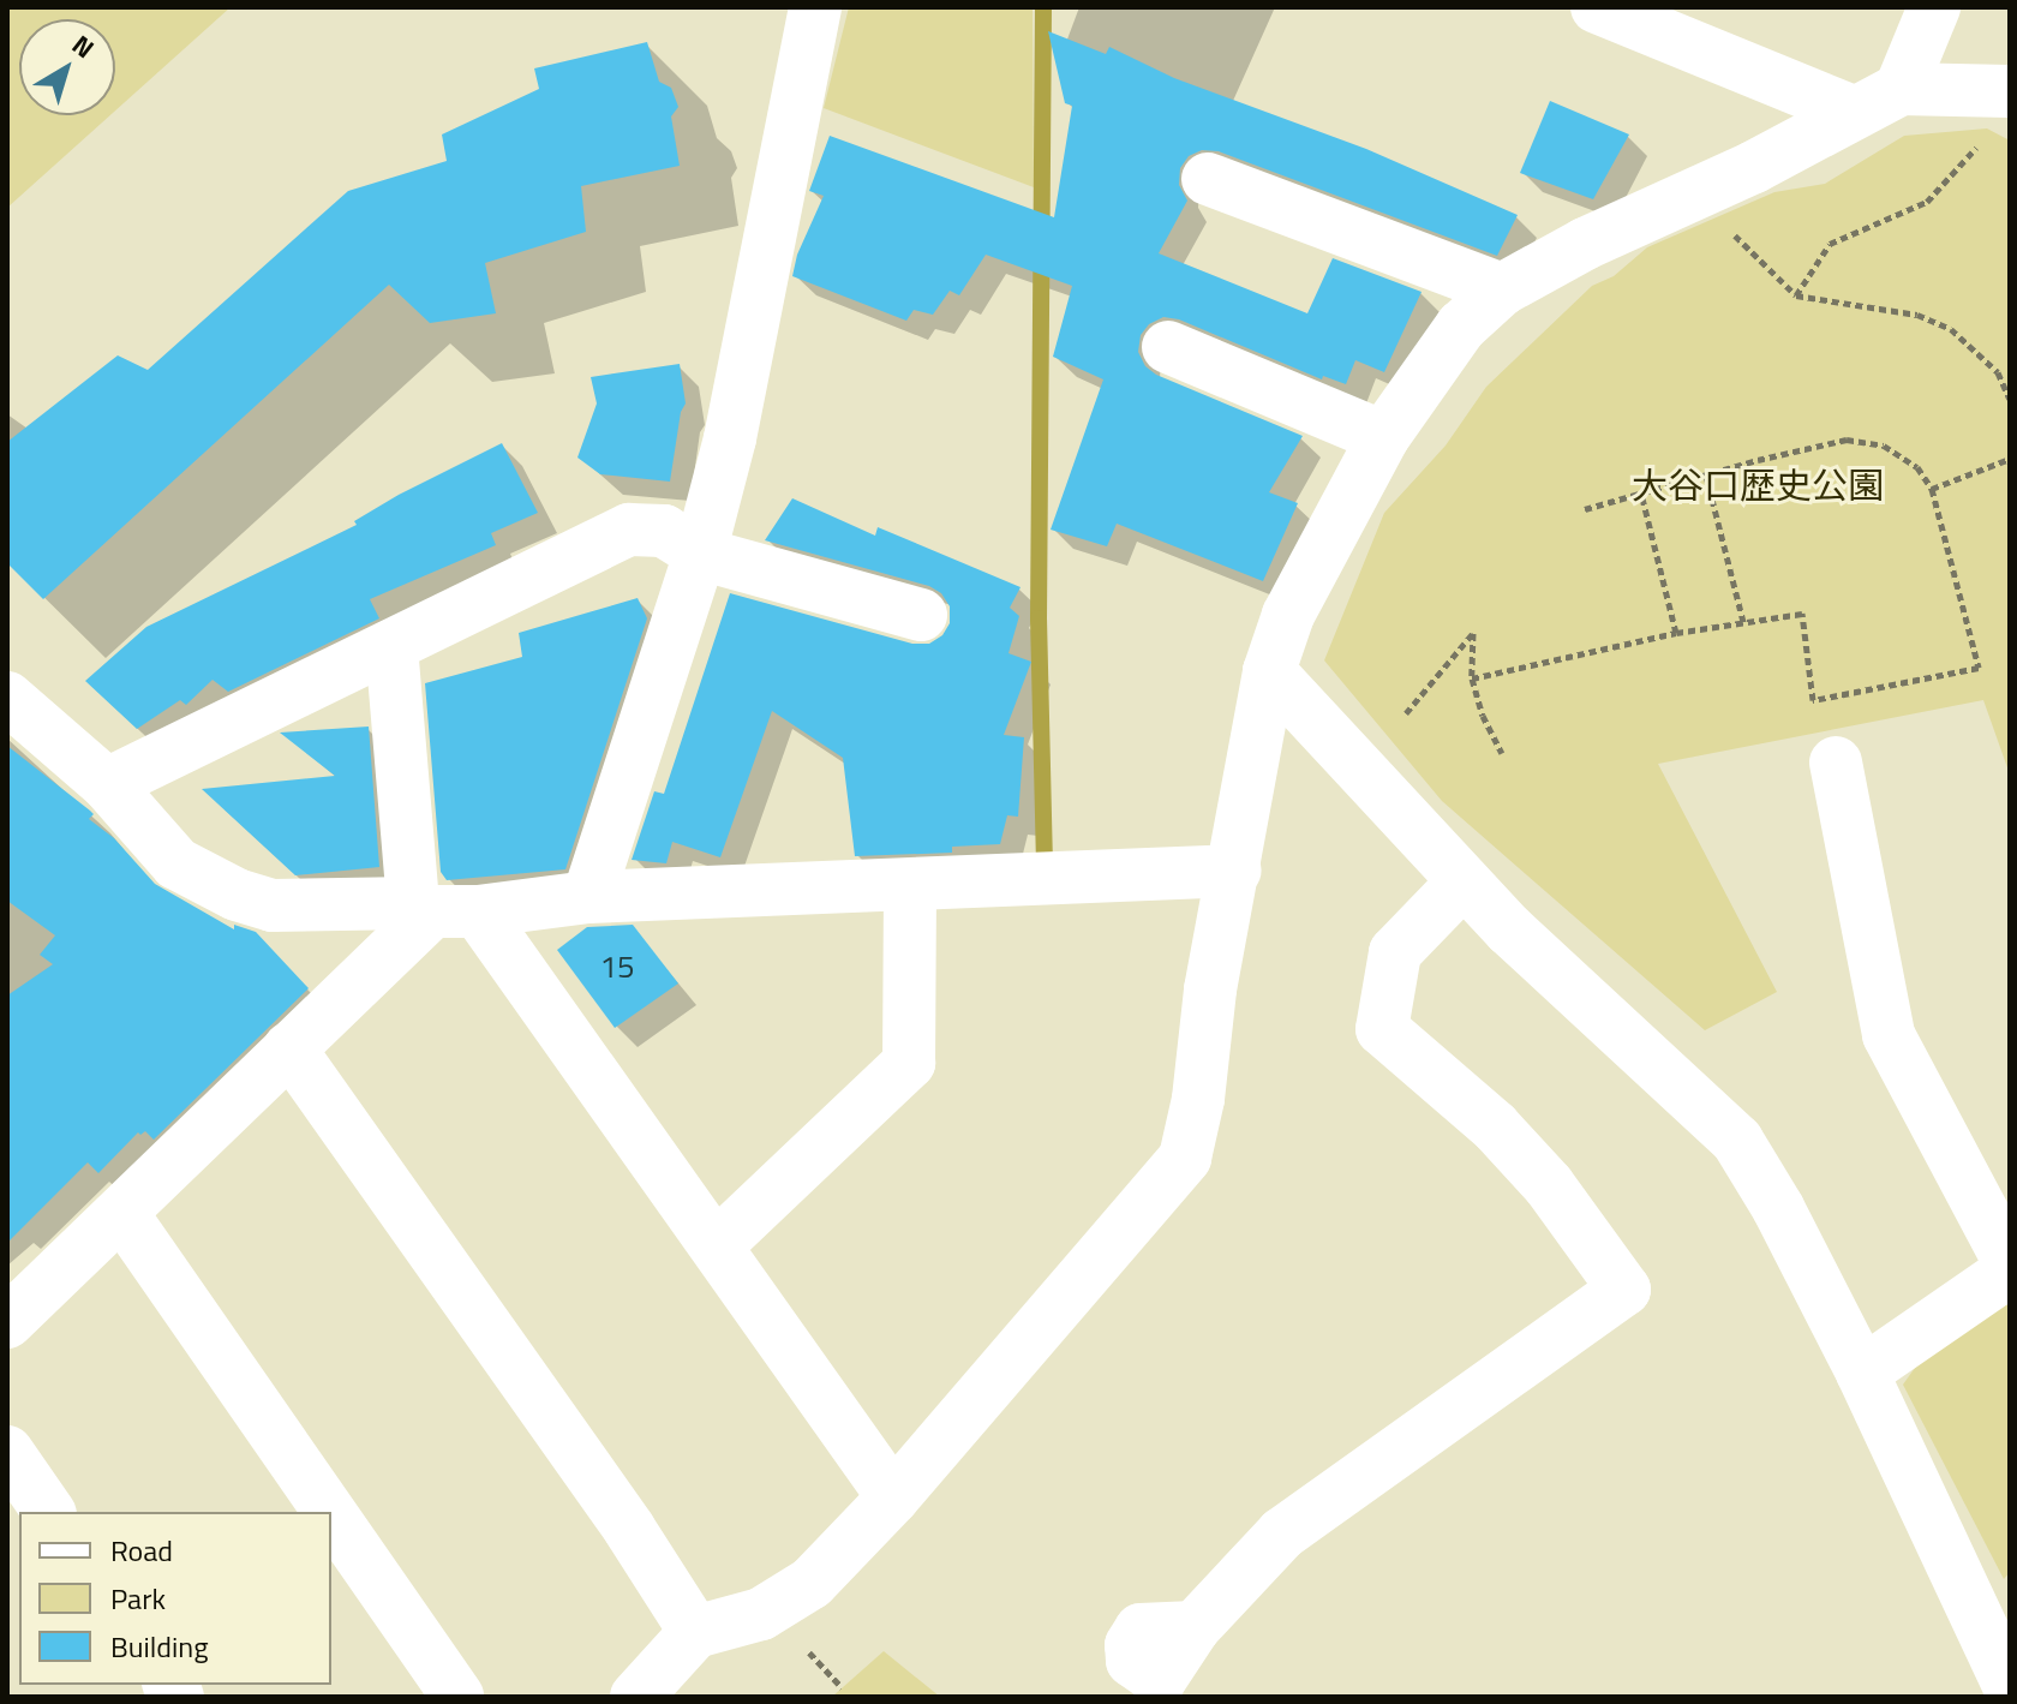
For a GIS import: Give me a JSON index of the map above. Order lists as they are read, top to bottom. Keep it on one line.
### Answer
{"parks":["大谷口歴史公園"],"house_numbers":["15"],"legend":["Road","Park","Building"],"north":"top right"}
